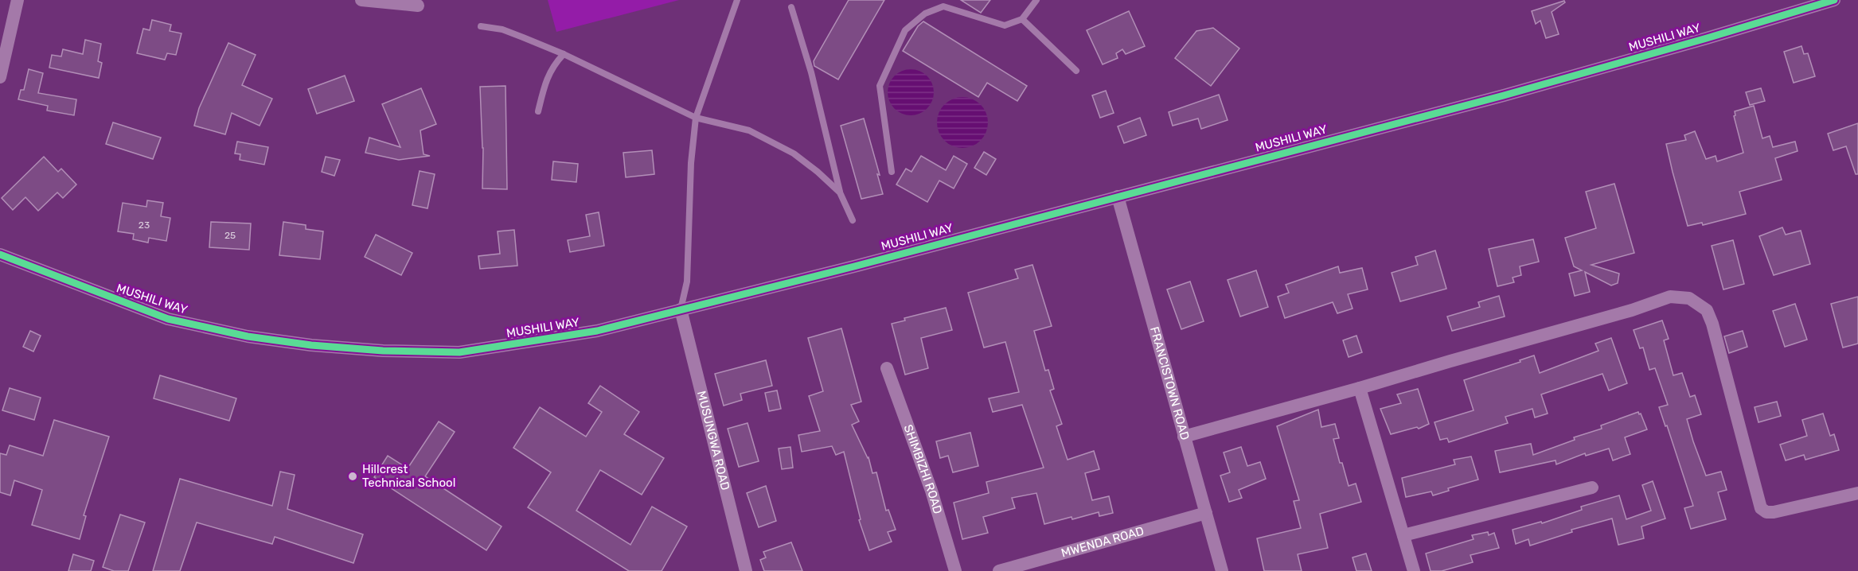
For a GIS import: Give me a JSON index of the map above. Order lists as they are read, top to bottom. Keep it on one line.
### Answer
{"streets":{"street":["MUSHILI WAY","FRANCISTOWN ROAD","MUSUNGWA ROAD","SHIMBIZHI ROAD","MWENDA ROAD"]},"crossings":[["MUSHILI WAY","FRANCISTOWN ROAD"],["MUSHILI WAY","MUSUNGWA ROAD"],["FRANCISTOWN ROAD","MWENDA ROAD"]],"places":["Hillcrest Technical School"],"house_numbers":["23","25"]}
